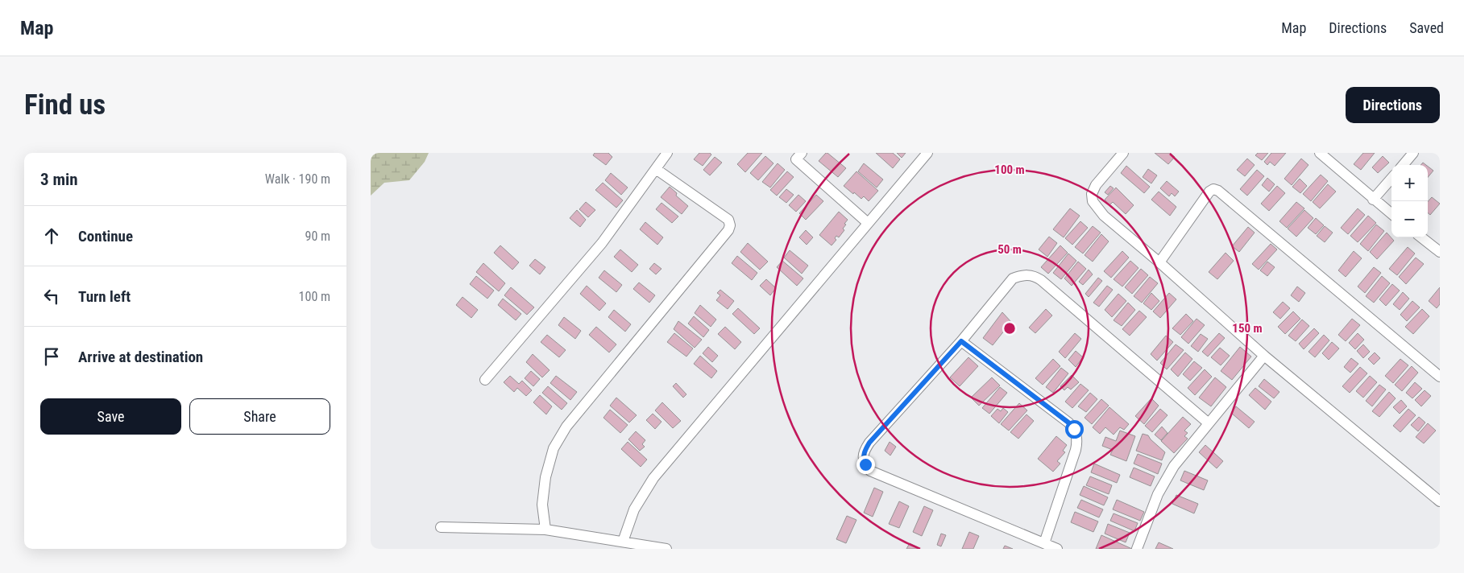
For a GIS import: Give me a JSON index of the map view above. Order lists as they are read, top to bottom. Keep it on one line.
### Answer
{"page":{"header":"Map","nav":["Map","Directions","Saved"],"buttons":["Directions",["Save","Share"]],"title":"Find us","heading":["3 min","Walk · 190 m"],"map_buttons":["+","−"],"list":[["Continue","90 m"],["Turn left","100 m"],"Arrive at destination"]},"rings":["100 m","50 m","150 m"]}
